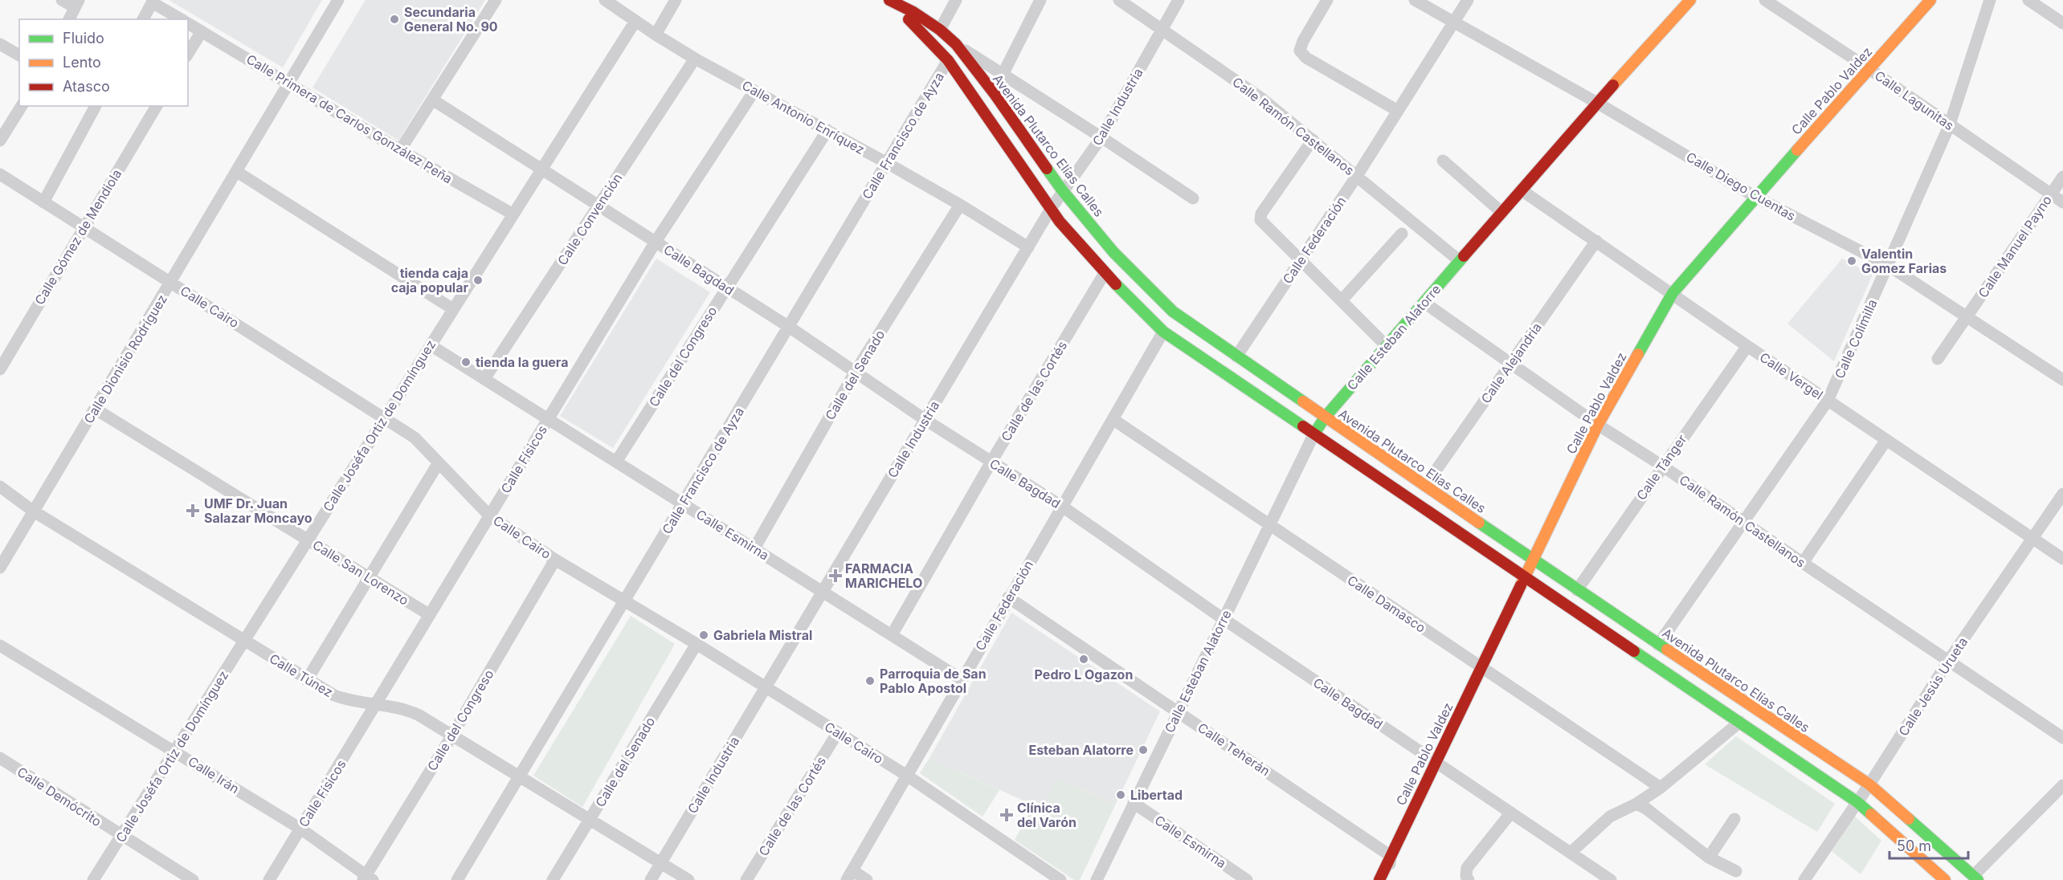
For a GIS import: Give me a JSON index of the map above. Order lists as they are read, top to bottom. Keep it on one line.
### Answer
{"streets":{"main road":["Calle Pablo Valdez","Avenida Plutarco Elías Calles","Calle Esteban Alatorre"],"street":["Calle Lagunitas","Calle Industria","Calle Antonio Enríquez","Calle Primera de Carlos González Peña","Calle Ramón Castellanos","Calle Francisco de Ayza","Calle Diego Cuentas","Calle Convención","Calle Gómez de Mendiola","Calle Federación","Calle Manuel Payno","Calle Bagdad","Calle Cairo","Calle Colimilla","Calle del Congreso","Calle Dionisio Rodríguez","Calle Alejandría","Calle del Senado","Calle Vergel","Calle de las Cortés","Calle Joséfa Ortiz de Domínguez","Calle Físicos","Calle Tánger","Calle Esmirna","Calle San Lorenzo","Calle Damasco","Calle Túnez","Calle Jesús Urueta","Calle Teherán","Calle Irán","Calle Demócrito"]},"crossings":[["Calle Pablo Valdez","Calle Lagunitas"],["Calle Pablo Valdez","Calle Ramón Castellanos"],["Calle Pablo Valdez","Avenida Plutarco Elías Calles"],["Calle Pablo Valdez","Calle Diego Cuentas"],["Calle Pablo Valdez","Calle Bagdad"],["Calle Pablo Valdez","Calle Vergel"],["Calle Pablo Valdez","Calle Damasco"],["Calle Pablo Valdez","Calle Teherán"],["Calle Lagunitas","Calle Manuel Payno"],["Calle Lagunitas","Calle Colimilla"],["Calle Industria","Calle Antonio Enríquez"],["Calle Industria","Calle Ramón Castellanos"],["Calle Industria","Avenida Plutarco Elías Calles"],["Calle Industria","Calle Bagdad"],["Calle Industria","Calle Cairo"],["Calle Industria","Calle Esmirna"],["Calle Industria","Calle Túnez"],["Calle Antonio Enríquez","Calle Francisco de Ayza"],["Calle Antonio Enríquez","Calle Convención"],["Calle Antonio Enríquez","Calle del Congreso"],["Calle Antonio Enríquez","Calle del Senado"],["Calle Antonio Enríquez","Calle Joséfa Ortiz de Domínguez"],["Calle Antonio Enríquez","Calle Físicos"],["Calle Primera de Carlos González Peña","Calle Dionisio Rodríguez"],["Calle Primera de Carlos González Peña","Calle Joséfa Ortiz de Domínguez"],["Calle Ramón Castellanos","Calle Federación"],["Calle Ramón Castellanos","Calle Esteban Alatorre"],["Calle Ramón Castellanos","Calle Colimilla"],["Calle Ramón Castellanos","Calle Alejandría"],["Calle Ramón Castellanos","Calle Tánger"],["Calle Ramón Castellanos","Calle Jesús Urueta"],["Calle Francisco de Ayza","Avenida Plutarco Elías Calles"],["Calle Francisco de Ayza","Calle Bagdad"],["Calle Francisco de Ayza","Calle Cairo"],["Calle Francisco de Ayza","Calle Esmirna"],["Calle Francisco de Ayza","Calle Túnez"],["Avenida Plutarco Elías Calles","Calle Federación"],["Avenida Plutarco Elías Calles","Calle Esteban Alatorre"],["Avenida Plutarco Elías Calles","Calle Colimilla"],["Avenida Plutarco Elías Calles","Calle Alejandría"],["Avenida Plutarco Elías Calles","Calle de las Cortés"],["Avenida Plutarco Elías Calles","Calle Tánger"],["Avenida Plutarco Elías Calles","Calle Jesús Urueta"],["Calle Diego Cuentas","Calle Federación"],["Calle Diego Cuentas","Calle Manuel Payno"],["Calle Diego Cuentas","Calle Esteban Alatorre"],["Calle Diego Cuentas","Calle Colimilla"],["Calle Convención","Calle Bagdad"],["Calle Convención","Calle Esmirna"],["Calle Gómez de Mendiola","Calle Cairo"],["Calle Federación","Calle Bagdad"],["Calle Federación","Calle Cairo"],["Calle Federación","Calle Esmirna"],["Calle Federación","Calle Damasco"],["Calle Federación","Calle Teherán"],["Calle Bagdad","Calle Esteban Alatorre"],["Calle Bagdad","Calle del Congreso"],["Calle Bagdad","Calle del Senado"],["Calle Bagdad","Calle de las Cortés"],["Calle Bagdad","Calle Joséfa Ortiz de Domínguez"],["Calle Bagdad","Calle Físicos"],["Calle Cairo","Calle del Congreso"],["Calle Cairo","Calle Dionisio Rodríguez"],["Calle Cairo","Calle del Senado"],["Calle Cairo","Calle de las Cortés"],["Calle Cairo","Calle Joséfa Ortiz de Domínguez"],["Calle Cairo","Calle Físicos"],["Calle Esteban Alatorre","Calle Vergel"],["Calle Esteban Alatorre","Calle Esmirna"],["Calle Esteban Alatorre","Calle Damasco"],["Calle Esteban Alatorre","Calle Teherán"],["Calle Colimilla","Calle Vergel"],["Calle del Congreso","Calle Esmirna"],["Calle del Congreso","Calle Túnez"],["Calle del Congreso","Calle Irán"],["Calle Dionisio Rodríguez","Calle San Lorenzo"],["Calle Dionisio Rodríguez","Calle Túnez"],["Calle Alejandría","Calle Vergel"],["Calle del Senado","Calle Esmirna"],["Calle del Senado","Calle Túnez"],["Calle Vergel","Calle Tánger"],["Calle Vergel","Calle Jesús Urueta"],["Calle de las Cortés","Calle Esmirna"],["Calle Joséfa Ortiz de Domínguez","Calle Esmirna"],["Calle Joséfa Ortiz de Domínguez","Calle San Lorenzo"],["Calle Joséfa Ortiz de Domínguez","Calle Túnez"],["Calle Joséfa Ortiz de Domínguez","Calle Irán"],["Calle Joséfa Ortiz de Domínguez","Calle Demócrito"],["Calle Físicos","Calle Esmirna"],["Calle Físicos","Calle San Lorenzo"],["Calle Físicos","Calle Túnez"],["Calle Físicos","Calle Irán"]],"places":{"other":["Secundaria General No. 90","Valentin Gomez Farias","tienda caja caja popular","tienda la guera","Gabriela Mistral","Pedro L Ogazon","Parroquia de San Pablo Apostol","Esteban Alatorre","Libertad"],"health":["UMF Dr. Juan Salazar Moncayo","FARMACIA MARICHELO","Clínica del Varón"]},"legend":["Fluido","Lento","Atasco"],"scale_bar":"50 m"}
